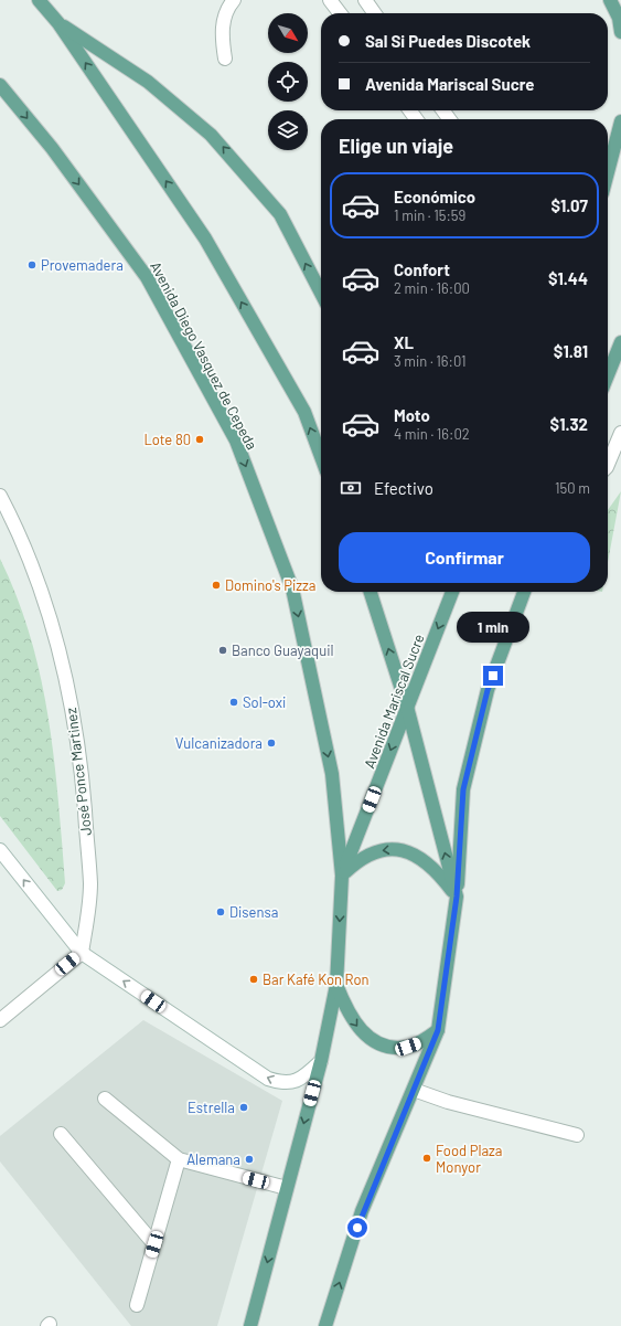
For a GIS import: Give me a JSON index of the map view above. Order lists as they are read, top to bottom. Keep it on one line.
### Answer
{"streets":{"main road":["Avenida Diego Vasquez de Cepeda","Avenida Mariscal Sucre"],"street":["José Ponce Martinez"]},"crossings":[["Avenida Diego Vasquez de Cepeda","Avenida Mariscal Sucre"]],"places":["Provemadera","Lote 80","Domino's Pizza","Banco Guayaquil","Sol-oxi","Vulcanizadora","Disensa","Bar Kafé Kon Ron","Estrella","Food Plaza Monyor","Alemana"],"north":"bottom right","page":{"banner":["Sal Si Puedes Discotek","Avenida Mariscal Sucre"],"heading":"Elige un viaje","list":[{"name":"Económico","note":"1 min · 15:59","value":"$1.07"},{"name":"Confort","note":"2 min · 16:00","value":"$1.44"},{"name":"XL","note":"3 min · 16:01","value":"$1.81"},{"name":"Moto","note":"4 min · 16:02","value":"$1.32"}],"pay":["Efectivo","150 m"],"buttons":"Confirmar","bubble":"1 min"}}
